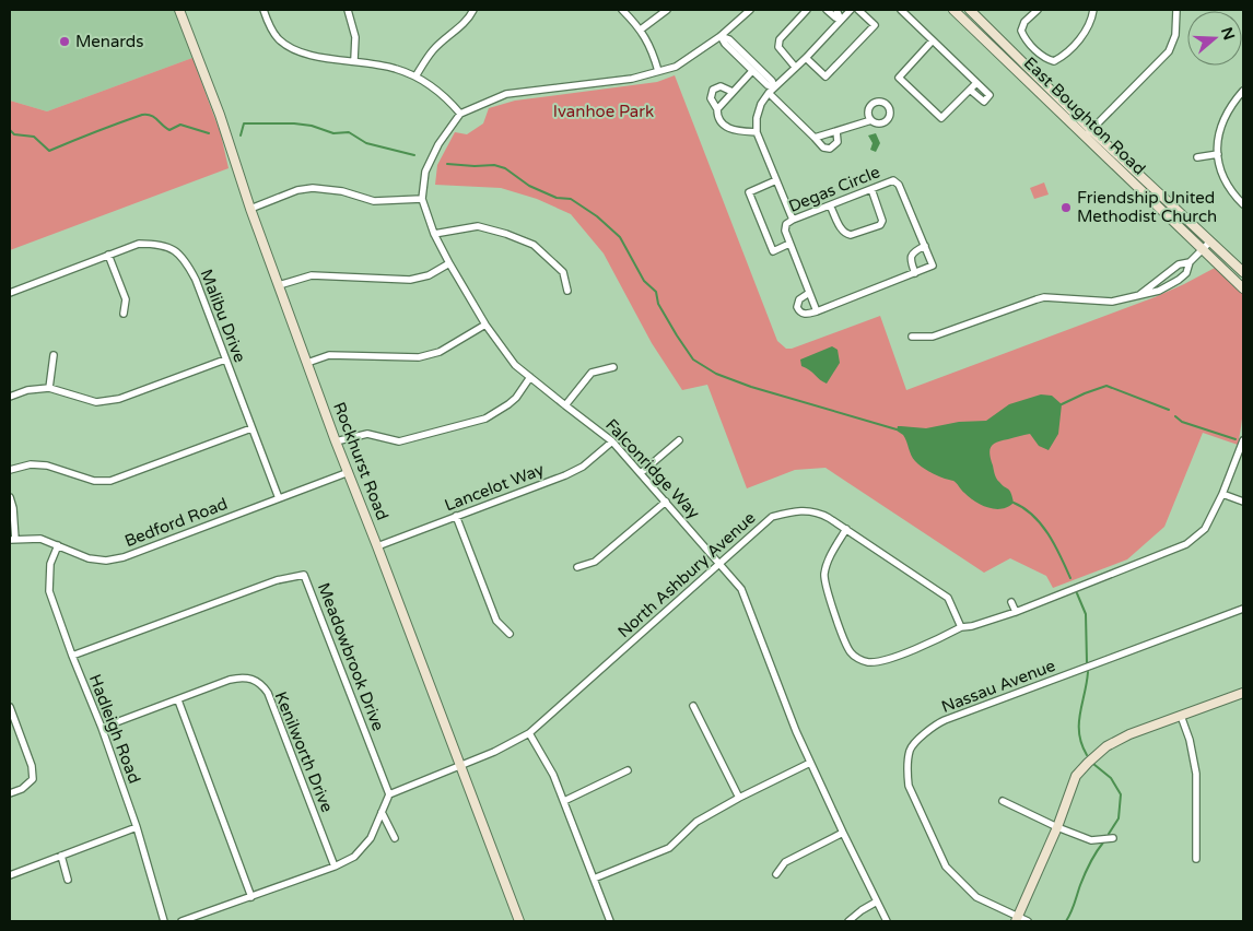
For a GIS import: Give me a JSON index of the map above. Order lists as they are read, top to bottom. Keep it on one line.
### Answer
{"streets":{"street":["East Boughton Road","Degas Circle","Malibu Drive","Rockhurst Road","Falconridge Way","Lancelot Way","Bedford Road","North Ashbury Avenue","Meadowbrook Drive","Nassau Avenue","Hadleigh Road","Kenilworth Drive"]},"crossings":[["Malibu Drive","Bedford Road"],["Rockhurst Road","Lancelot Way"],["Rockhurst Road","Bedford Road"],["Rockhurst Road","North Ashbury Avenue"],["Falconridge Way","Lancelot Way"],["Falconridge Way","North Ashbury Avenue"],["Bedford Road","Hadleigh Road"],["North Ashbury Avenue","Meadowbrook Drive"],["Meadowbrook Drive","Hadleigh Road"],["Hadleigh Road","Kenilworth Drive"]],"parks":["Ivanhoe Park"],"places":["Menards","Friendship United Methodist Church"],"north":"right"}
